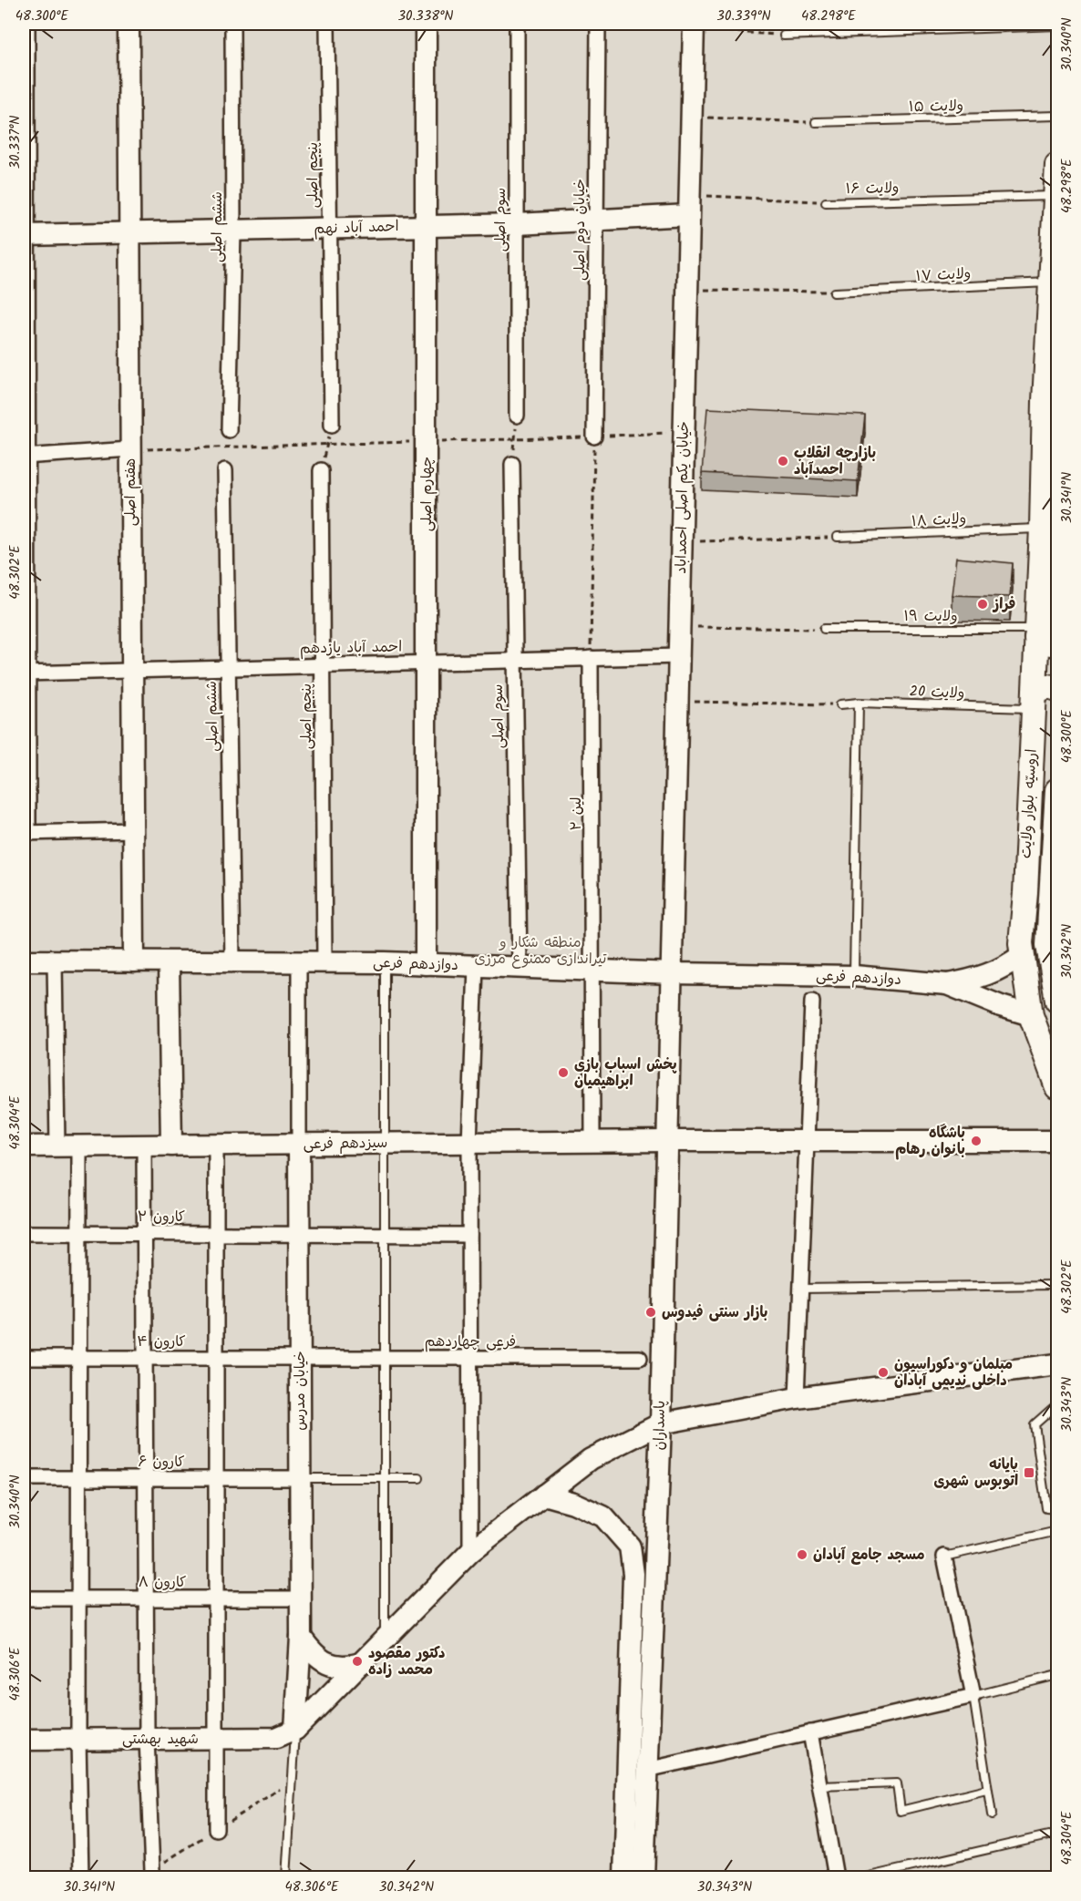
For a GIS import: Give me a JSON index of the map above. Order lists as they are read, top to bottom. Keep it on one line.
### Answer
{"streets":{"main road":["اروسیّه بلوار ولایت"],"street":["پنجم اصلی","سوم اصلی","ششم اصلی","احمد آباد نهم","خیابان دوم اصلی","هفتم اصلی","چهارم اصلی","خیابان یکم اصلی احمداباد","احمد آباد یازدهم","لین ۲","دوازدهم فرعی","سیزدهم فرعی","کارون ۲","کارون ۴","فرعی چهاردهم","خیابان مدرس","پاسداران","کارون ۶","کارون ۸","شهید بهشتی"],"lane":["ولایت ۱۵","ولایت ۱۶","ولایت ۱۷","ولایت ۱۸","ولایت ۱۹","ولایت 20"]},"crossings":[["پنجم اصلی","احمد آباد نهم"],["پنجم اصلی","احمد آباد یازدهم"],["پنجم اصلی","دوازدهم فرعی"],["ولایت ۱۶","خیابان یکم اصلی احمداباد"],["ولایت ۱۶","اروسیّه بلوار ولایت"],["سوم اصلی","احمد آباد نهم"],["سوم اصلی","احمد آباد یازدهم"],["سوم اصلی","دوازدهم فرعی"],["ششم اصلی","احمد آباد نهم"],["ششم اصلی","احمد آباد یازدهم"],["ششم اصلی","دوازدهم فرعی"],["احمد آباد نهم","خیابان دوم اصلی"],["احمد آباد نهم","هفتم اصلی"],["احمد آباد نهم","چهارم اصلی"],["احمد آباد نهم","خیابان یکم اصلی احمداباد"],["ولایت ۱۷","اروسیّه بلوار ولایت"],["هفتم اصلی","احمد آباد یازدهم"],["هفتم اصلی","دوازدهم فرعی"],["چهارم اصلی","احمد آباد یازدهم"],["چهارم اصلی","دوازدهم فرعی"],["خیابان یکم اصلی احمداباد","احمد آباد یازدهم"],["خیابان یکم اصلی احمداباد","دوازدهم فرعی"],["خیابان یکم اصلی احمداباد","پاسداران"],["ولایت ۱۸","اروسیّه بلوار ولایت"],["ولایت ۱۹","اروسیّه بلوار ولایت"],["احمد آباد یازدهم","لین ۲"],["ولایت 20","اروسیّه بلوار ولایت"],["اروسیّه بلوار ولایت","دوازدهم فرعی"],["لین ۲","دوازدهم فرعی"],["لین ۲","سیزدهم فرعی"],["دوازدهم فرعی","پاسداران"],["سیزدهم فرعی","خیابان مدرس"],["سیزدهم فرعی","پاسداران"],["کارون ۲","خیابان مدرس"],["کارون ۴","فرعی چهاردهم"],["کارون ۴","خیابان مدرس"],["فرعی چهاردهم","خیابان مدرس"],["خیابان مدرس","کارون ۶"],["خیابان مدرس","کارون ۸"],["خیابان مدرس","شهید بهشتی"]],"parks":["منطقه شکار و تیراندازی ممنوع مرزی"],"places":{"other":["بازارچه انقلاب احمدآباد","فراز","پخش اسباب بازی ابراهیمیان","باشگاه بانوان رهام","بازار سنتی فیدوس","مبلمان و دکوراسیون داخلی ندیمی آبادان","مسجد جامع آبادان","دكتور مقصود محمد زاده"],"transit":["پایانه اتوبوس شهری"]},"coordinates":["48.300°E","30.338°N","30.339°N","48.298°E","30.340°N","30.337°N","30.341°N","48.302°E","30.342°N","48.304°E","30.343°N","48.306°E"]}
